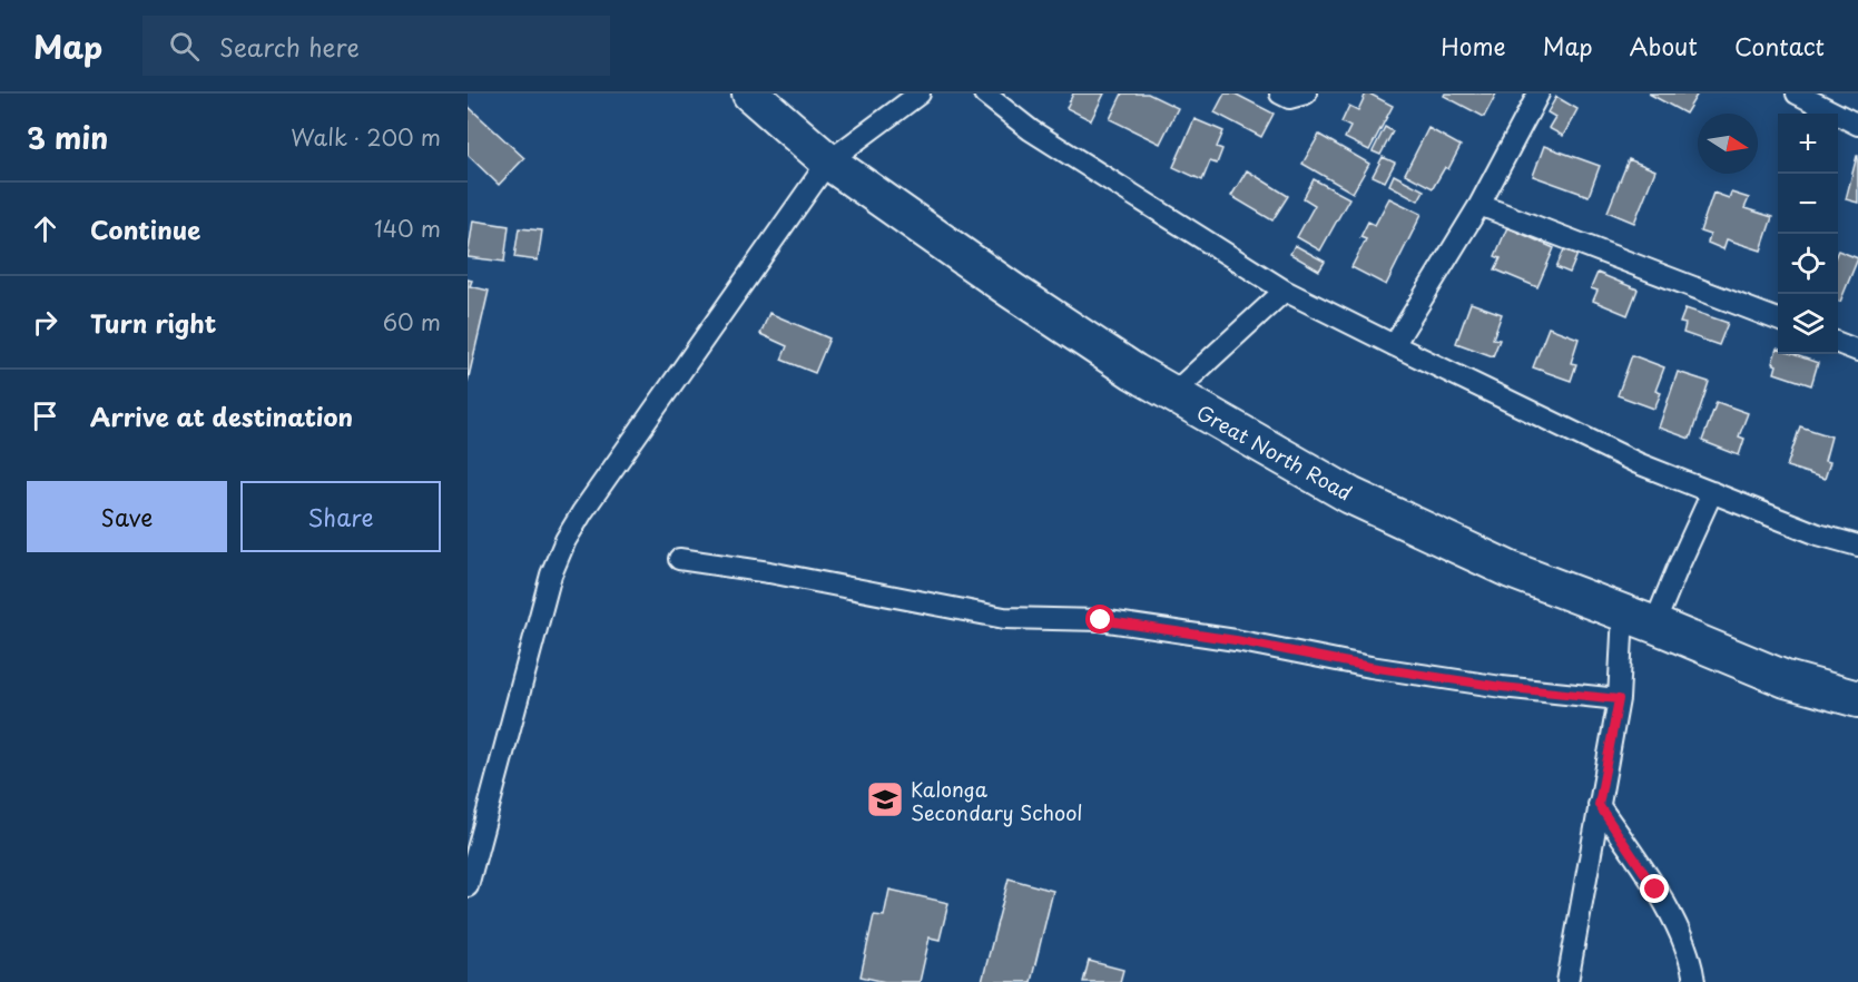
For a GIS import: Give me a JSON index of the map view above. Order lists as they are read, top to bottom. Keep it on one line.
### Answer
{"streets":{"highway":["Great North Road"]},"places":{"school or university":["Kalonga Secondary School"]},"north":"right","page":{"header":"Map","search":"Search here","nav":["Home","Map","About","Contact"],"heading":["3 min","Walk · 200 m"],"map_buttons":["+","−"],"list":[["Continue","140 m"],["Turn right","60 m"],"Arrive at destination"],"buttons":["Save","Share"]}}
